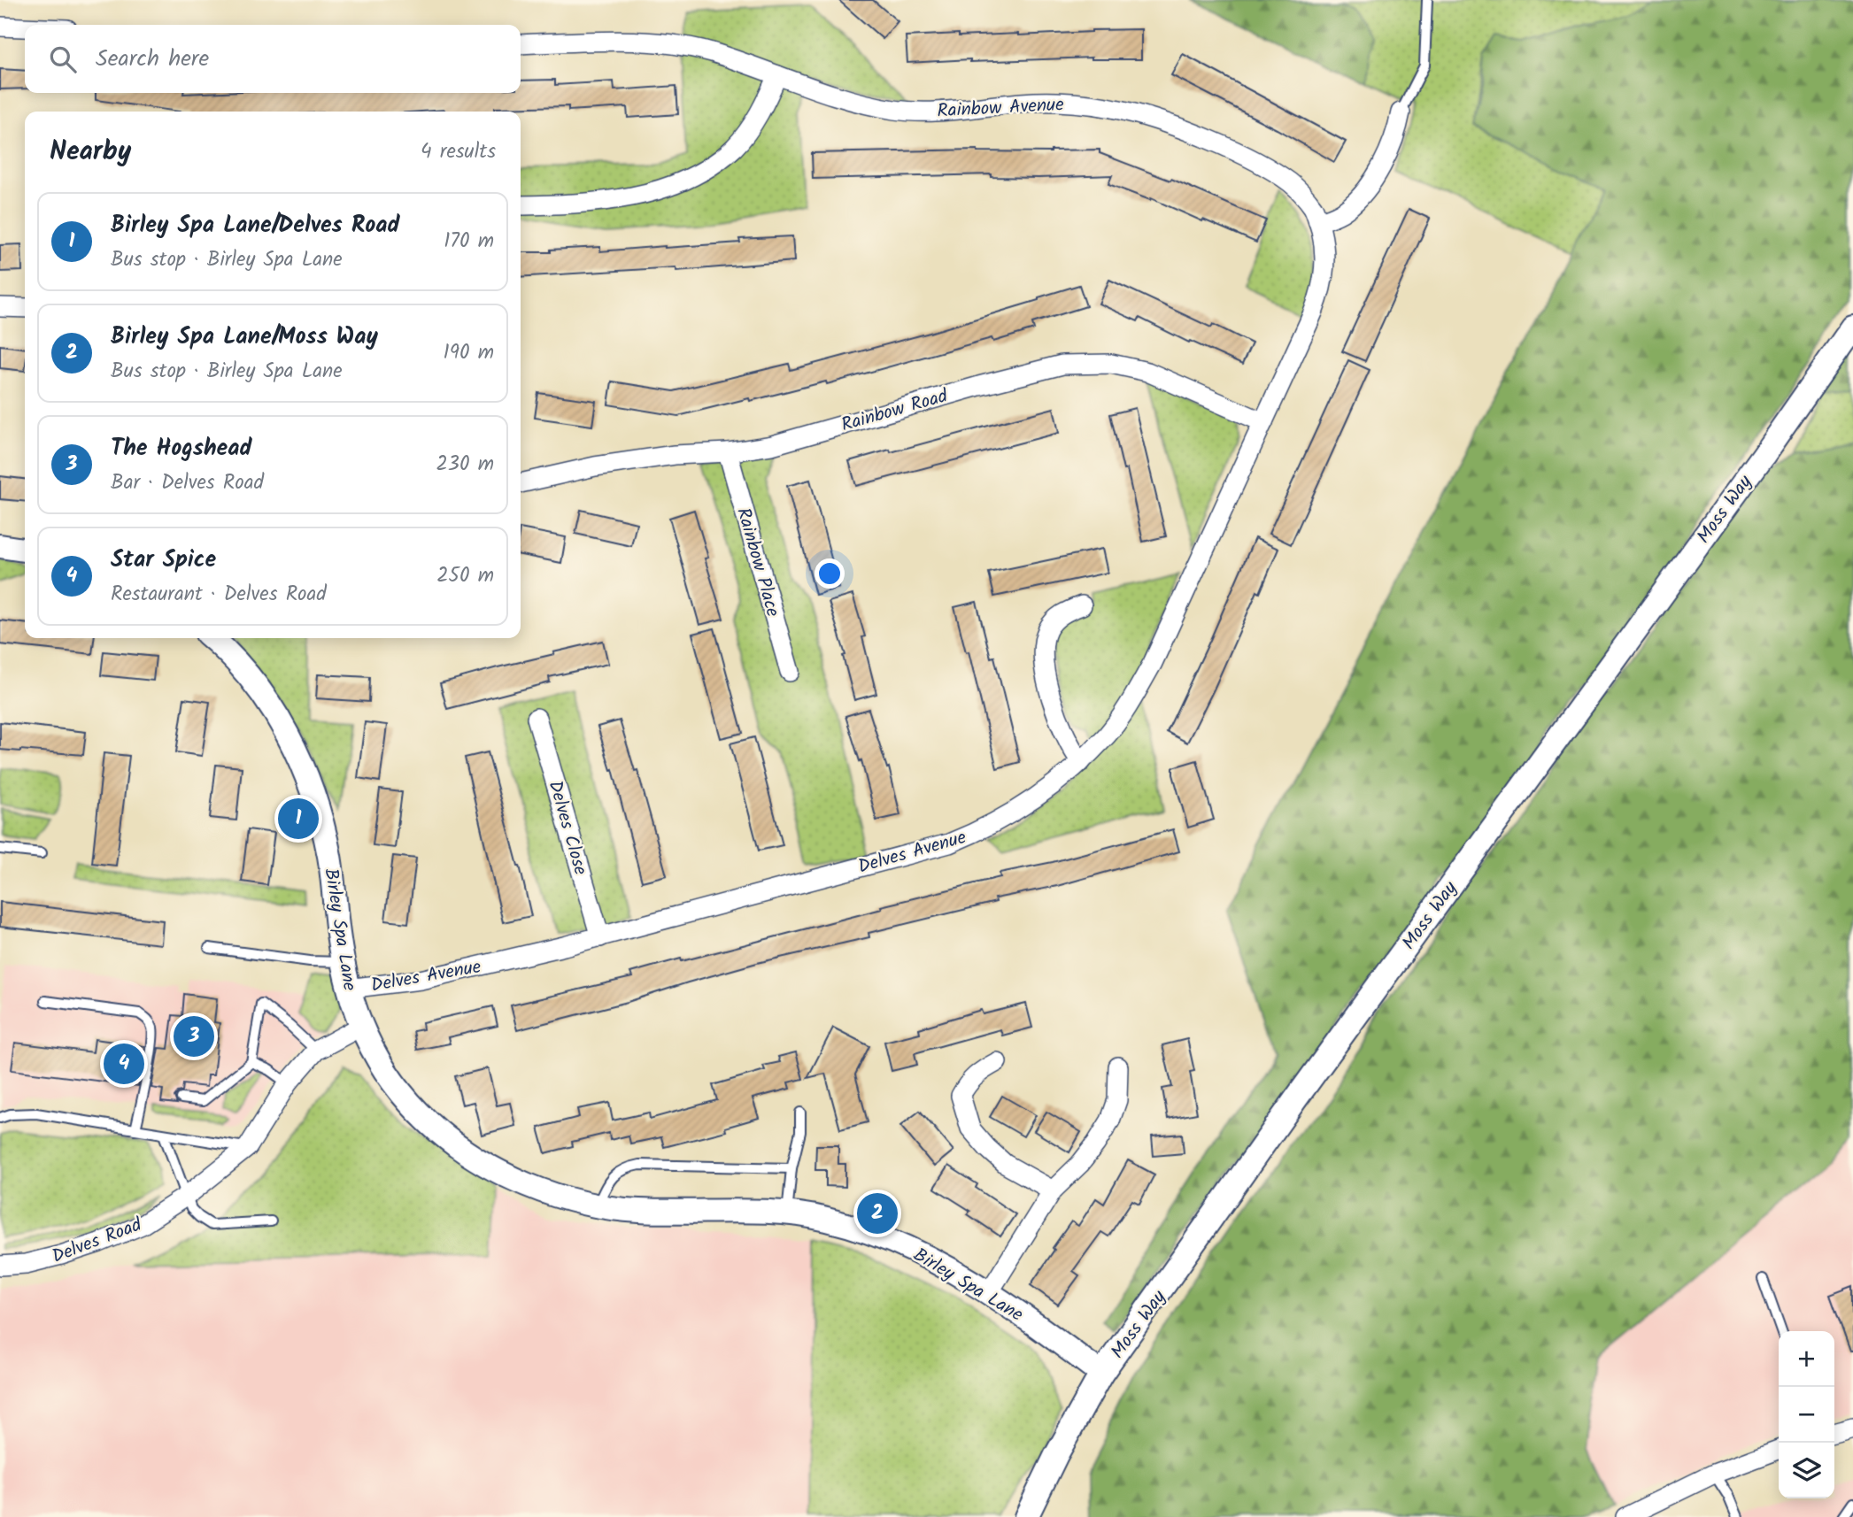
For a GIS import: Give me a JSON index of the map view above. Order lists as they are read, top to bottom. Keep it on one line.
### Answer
{"streets":{"street":["Rainbow Avenue","Rainbow Road","Moss Way","Rainbow Place","Delves Close","Delves Avenue","Birley Spa Lane","Delves Road"]},"crossings":[["Rainbow Avenue","Rainbow Road"],["Rainbow Avenue","Delves Avenue"],["Rainbow Road","Rainbow Place"],["Rainbow Road","Delves Avenue"],["Moss Way","Birley Spa Lane"],["Delves Close","Delves Avenue"],["Delves Avenue","Birley Spa Lane"],["Birley Spa Lane","Delves Road"]],"page":{"search":"Search here","heading":["Nearby","4 results"],"list":[{"mark":"1","name":"Birley Spa Lane/Delves Road","note":"Bus stop · Birley Spa Lane","value":"170 m"},{"mark":"2","name":"Birley Spa Lane/Moss Way","note":"Bus stop · Birley Spa Lane","value":"190 m"},{"mark":"3","name":"The Hogshead","note":"Bar · Delves Road","value":"230 m"},{"mark":"4","name":"Star Spice","note":"Restaurant · Delves Road","value":"250 m"}],"pins":["1","3","4","2"],"map_buttons":["+","−"]}}
